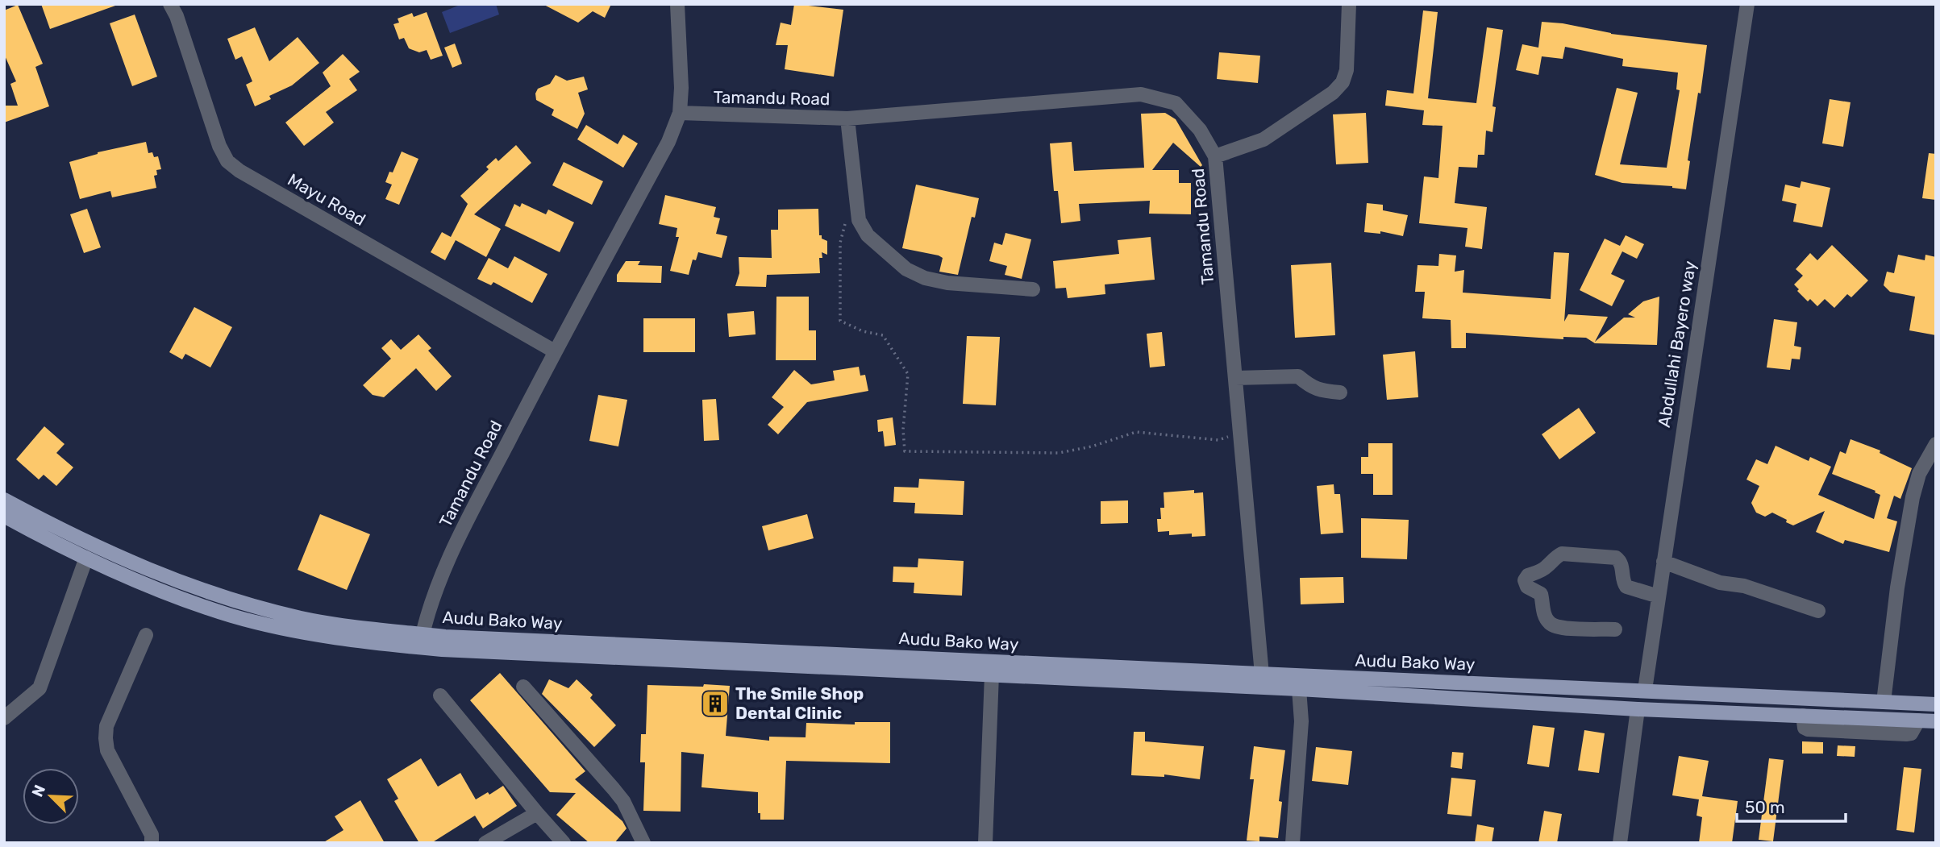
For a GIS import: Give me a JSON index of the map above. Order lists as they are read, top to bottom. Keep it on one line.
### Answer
{"streets":{"main road":["Audu Bako Way"],"street":["Tamandu Road","Mayu Road","Abdullahi Bayero way"]},"crossings":[["Tamandu Road","Mayu Road"],["Tamandu Road","Audu Bako Way"],["Abdullahi Bayero way","Audu Bako Way"]],"places":{"building":["The Smile Shop Dental Clinic"]},"scale_bar":"50 m","north":"top left"}
